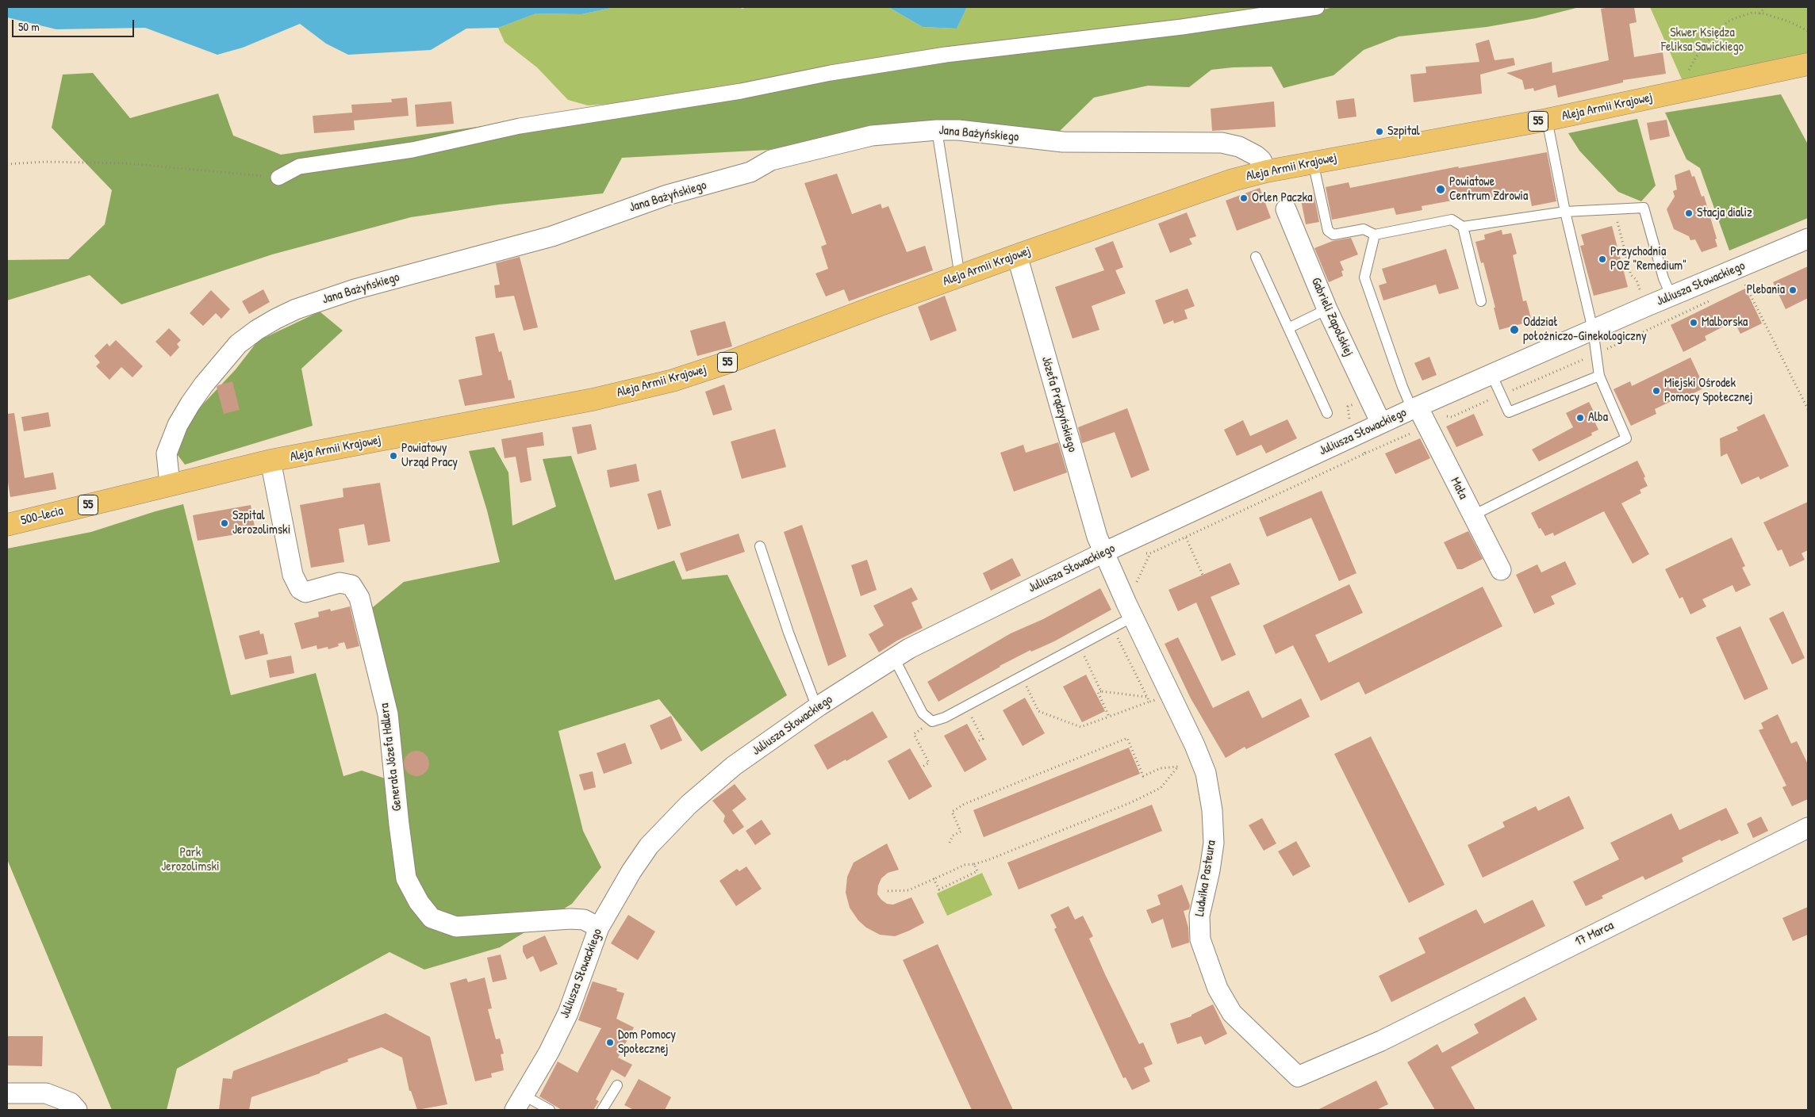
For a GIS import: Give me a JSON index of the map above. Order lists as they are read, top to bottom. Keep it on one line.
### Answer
{"streets":{"main road":["Aleja Armii Krajowej","55","500-lecia"],"street":["Jana Bażyńskiego","Juliusza Słowackiego","Gabrieli Zapolskiej","Józefa Prądzyńskiego","Mała","Generała Józefa Hallera","Ludwika Pasteura","17 Marca"]},"crossings":[["Aleja Armii Krajowej","Jana Bażyńskiego"],["Aleja Armii Krajowej","Józefa Prądzyńskiego"],["Aleja Armii Krajowej","500-lecia"],["Aleja Armii Krajowej","Generała Józefa Hallera"],["Jana Bażyńskiego","500-lecia"],["Juliusza Słowackiego","Gabrieli Zapolskiej"],["Juliusza Słowackiego","Józefa Prądzyńskiego"],["Juliusza Słowackiego","Mała"],["Juliusza Słowackiego","Generała Józefa Hallera"],["Juliusza Słowackiego","Ludwika Pasteura"],["Józefa Prądzyńskiego","Ludwika Pasteura"],["Ludwika Pasteura","17 Marca"]],"parks":["Skwer Księdza Feliksa Sawickiego","Park Jerozolimski"],"places":["Szpital","Powiatowe Centrum Zdrowia","Orlen Paczka","Stacja dializ","Przychodnia POZ \"Remedium\"","Plebania","Malborska","Oddział położniczo-Ginekologiczny","Miejski Ośrodek Pomocy Społecznej","Alba","Powiatowy Urząd Pracy","Szpital Jerozolimski","Dom Pomocy Społecznej"],"scale_bar":"50 m"}
